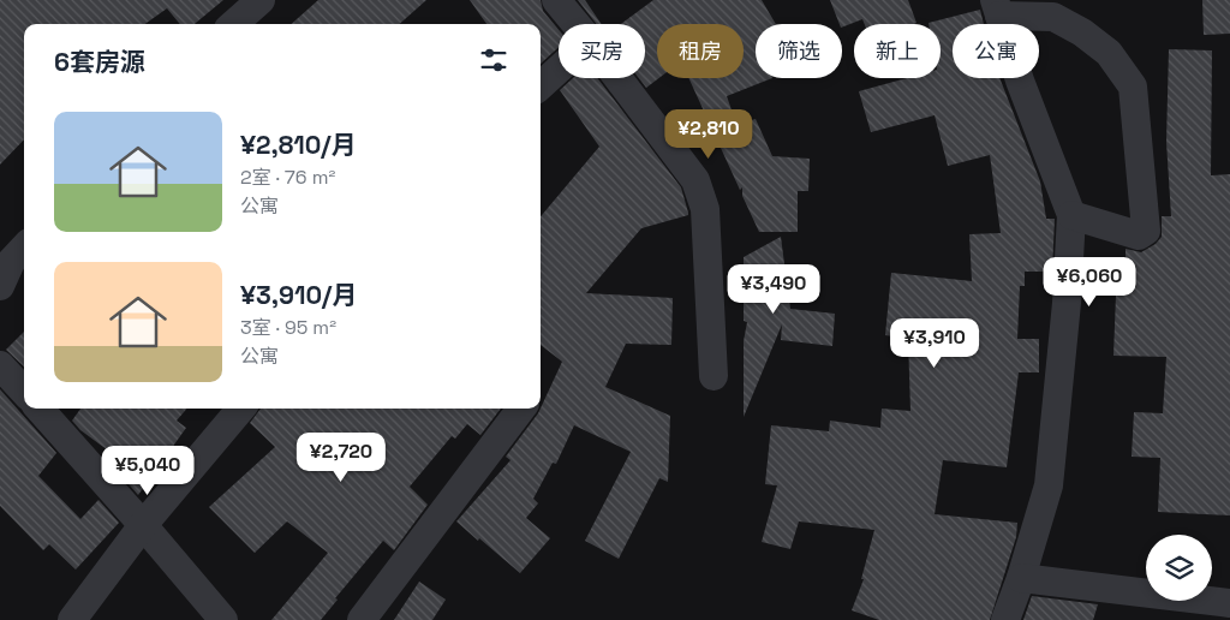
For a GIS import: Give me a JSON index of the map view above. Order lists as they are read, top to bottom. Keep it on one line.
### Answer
{"page":{"chip":["买房","租房","筛选","新上","公寓"],"heading":"6套房源","list":[{"name":"¥2,810/月","note":"2室 · 76 m² · 公寓"},{"name":"¥3,910/月","note":"3室 · 95 m² · 公寓"}],"price":["¥2,810","¥6,060","¥3,490","¥3,910","¥2,720","¥5,040"]}}
